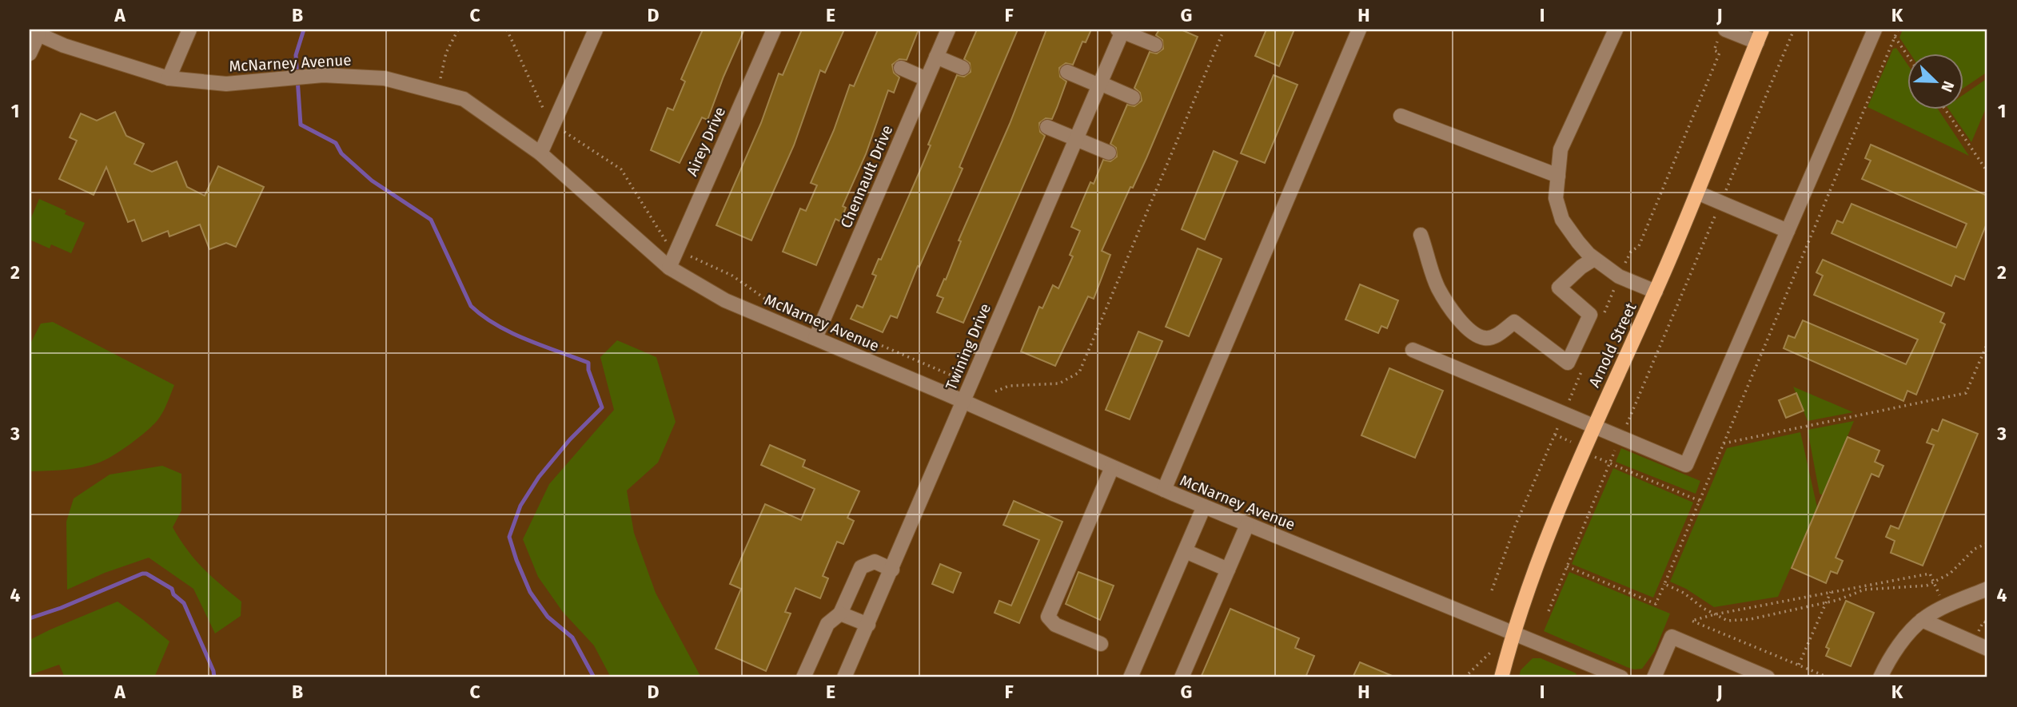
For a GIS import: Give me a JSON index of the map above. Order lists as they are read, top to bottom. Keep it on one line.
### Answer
{"streets":{"main road":["Arnold Street"],"street":["McNarney Avenue","Airey Drive","Chennault Drive","Twining Drive"]},"crossings":[["McNarney Avenue","Airey Drive"],["McNarney Avenue","Chennault Drive"],["McNarney Avenue","Arnold Street"],["McNarney Avenue","Twining Drive"]],"north":"bottom right","grid":{"columns":["A","B","C","D","E","F","G","H","I","J","K"],"rows":["1","2","3","4"]}}
